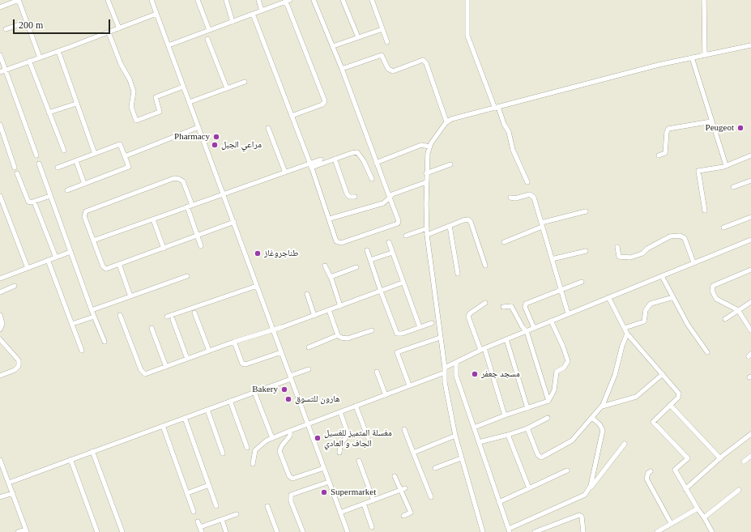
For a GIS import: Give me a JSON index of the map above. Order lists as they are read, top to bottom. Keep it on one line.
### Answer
{"places":["Peugeot","Pharmacy","مراعي الجبل","طناجروغاز","مسجد جعفر","Bakery","هارون للتسوق","مغسلة المتميز للغسيل الجاف و العادي","Supermarket"],"scale_bar":"200 m"}
